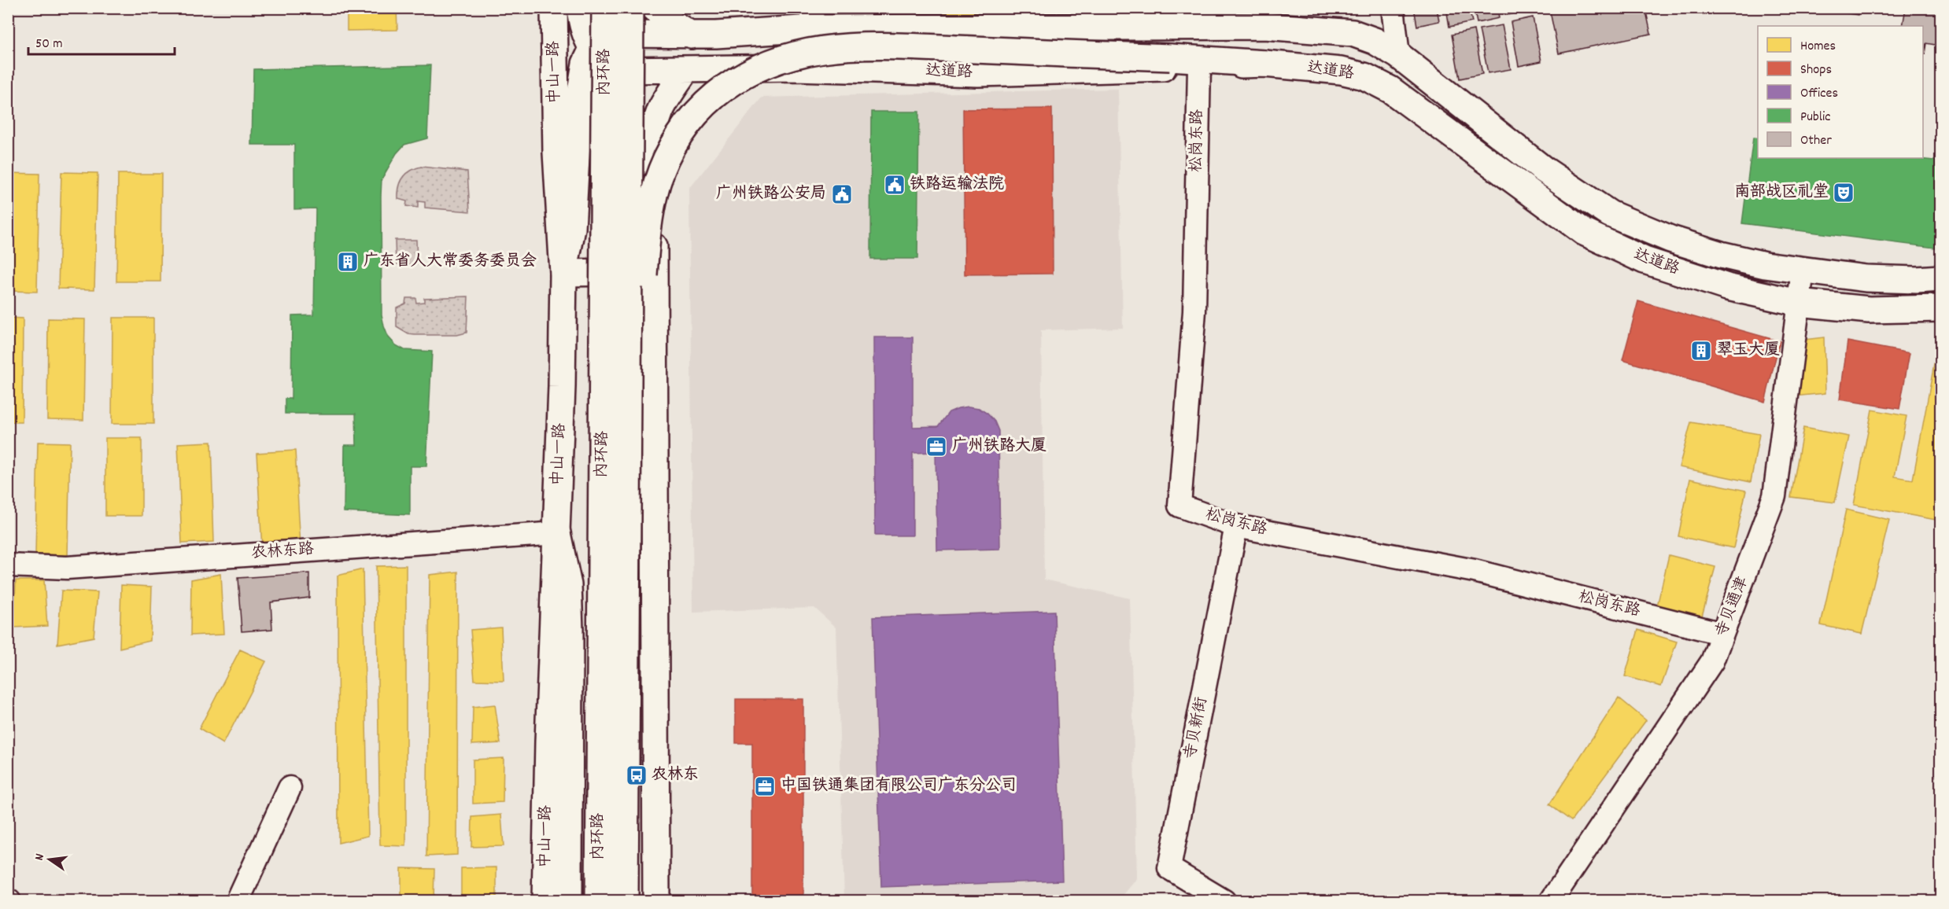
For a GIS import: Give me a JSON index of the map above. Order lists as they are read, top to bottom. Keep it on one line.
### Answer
{"streets":{"main road":["达道路","中山一路","内环路"],"street":["松岗东路","农林东路","寺贝通津","寺贝新街"]},"crossings":[["达道路","松岗东路"],["达道路","寺贝通津"],["中山一路","农林东路"],["松岗东路","寺贝通津"],["松岗东路","寺贝新街"]],"places":{"public building":["铁路运输法院","广州铁路公安局"],"theatre":["南部战区礼堂"],"building":["广东省人大常委务委员会","翠玉大厦"],"office":["广州铁路大厦","中国铁通集团有限公司广东分公司"],"bus stop":["农林东"]},"legend":["Homes","Shops","Offices","Public","Other"],"scale_bar":"50 m","north":"left"}
